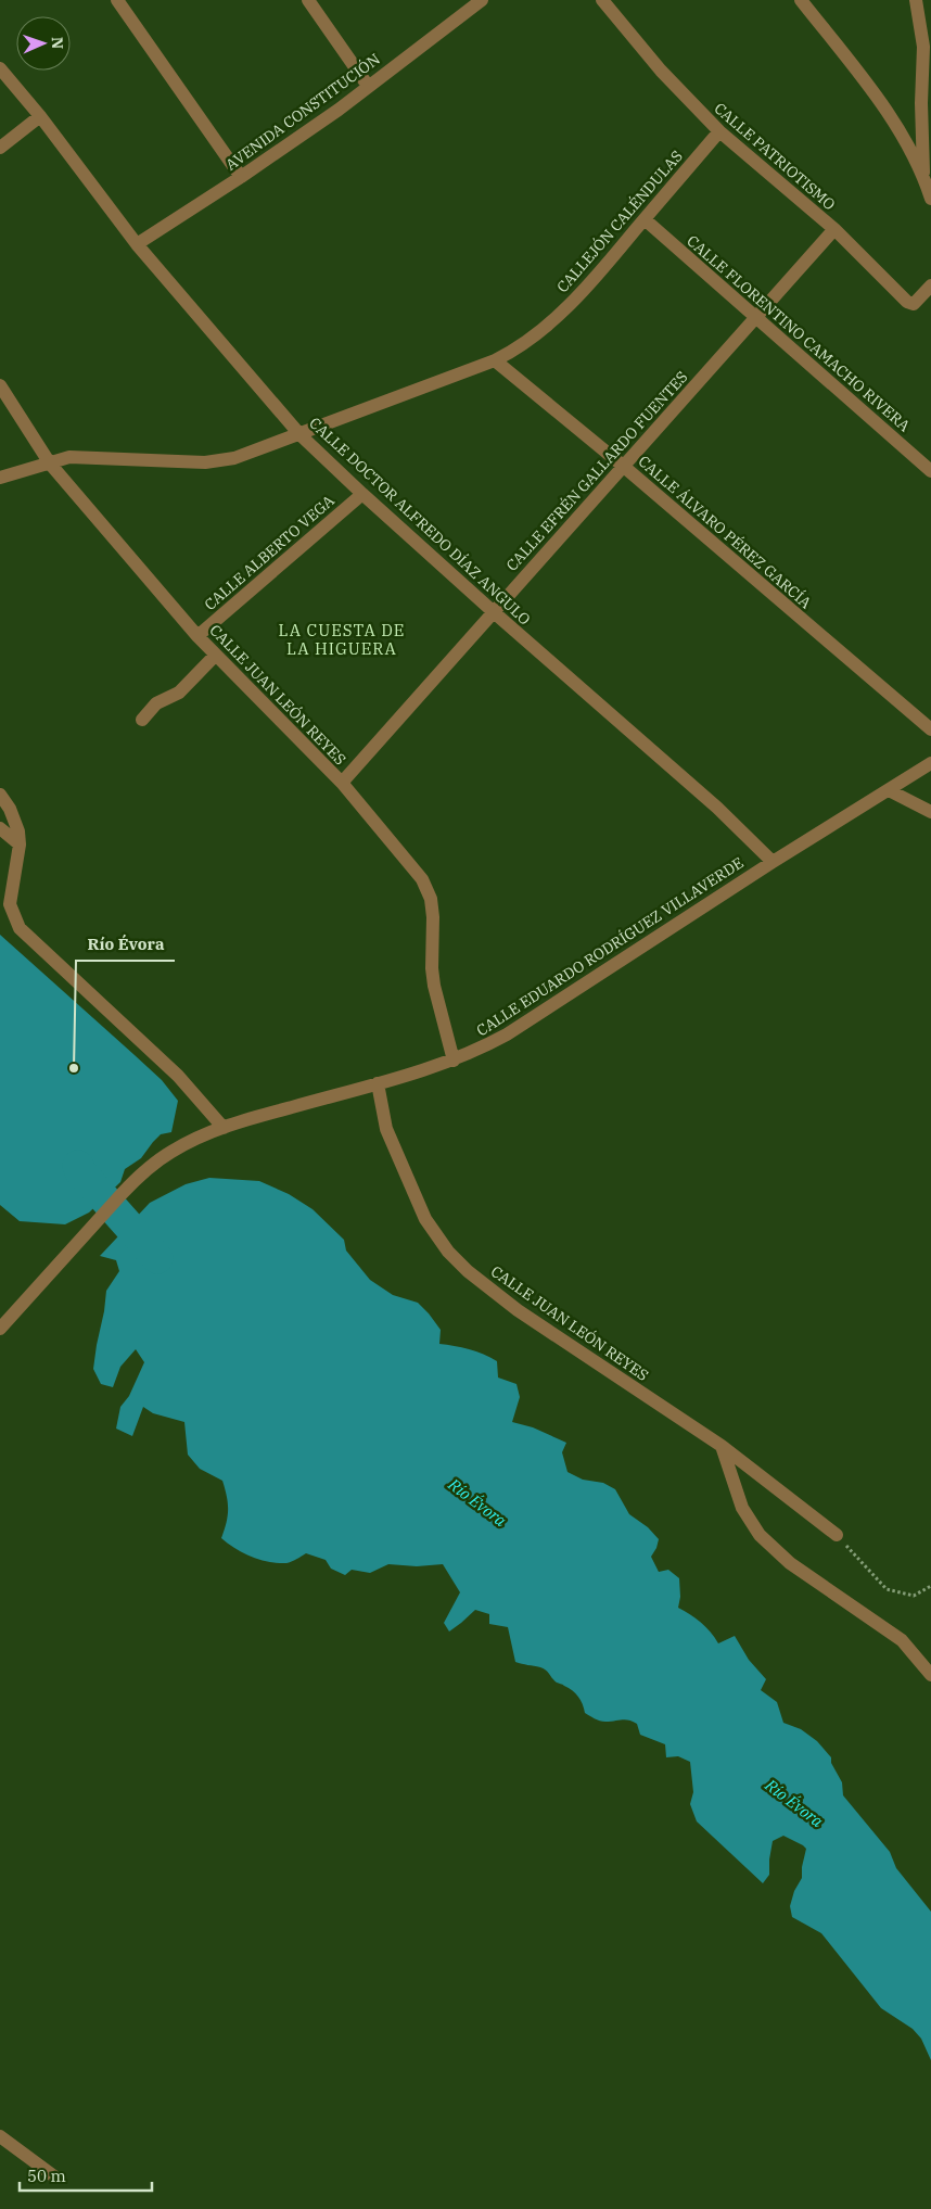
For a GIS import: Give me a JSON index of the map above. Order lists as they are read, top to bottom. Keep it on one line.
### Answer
{"streets":{"street":["AVENIDA CONSTITUCIÓN","CALLE PATRIOTISMO","CALLEJÓN CALÉNDULAS","CALLE FLORENTINO CAMACHO RIVERA","CALLE EFRÉN GALLARDO FUENTES","CALLE DOCTOR ALFREDO DÍAZ ANGULO","CALLE ÁLVARO PÉREZ GARCÍA","CALLE ALBERTO VEGA","CALLE JUAN LEÓN REYES","CALLE EDUARDO RODRÍGUEZ VILLAVERDE"]},"crossings":[["AVENIDA CONSTITUCIÓN","CALLE DOCTOR ALFREDO DÍAZ ANGULO"],["CALLE PATRIOTISMO","CALLEJÓN CALÉNDULAS"],["CALLE PATRIOTISMO","CALLE EFRÉN GALLARDO FUENTES"],["CALLEJÓN CALÉNDULAS","CALLE FLORENTINO CAMACHO RIVERA"],["CALLEJÓN CALÉNDULAS","CALLE DOCTOR ALFREDO DÍAZ ANGULO"],["CALLEJÓN CALÉNDULAS","CALLE ÁLVARO PÉREZ GARCÍA"],["CALLEJÓN CALÉNDULAS","CALLE JUAN LEÓN REYES"],["CALLE FLORENTINO CAMACHO RIVERA","CALLE EFRÉN GALLARDO FUENTES"],["CALLE EFRÉN GALLARDO FUENTES","CALLE DOCTOR ALFREDO DÍAZ ANGULO"],["CALLE EFRÉN GALLARDO FUENTES","CALLE ÁLVARO PÉREZ GARCÍA"],["CALLE EFRÉN GALLARDO FUENTES","CALLE JUAN LEÓN REYES"],["CALLE DOCTOR ALFREDO DÍAZ ANGULO","CALLE ALBERTO VEGA"],["CALLE DOCTOR ALFREDO DÍAZ ANGULO","CALLE EDUARDO RODRÍGUEZ VILLAVERDE"],["CALLE ALBERTO VEGA","CALLE JUAN LEÓN REYES"],["CALLE JUAN LEÓN REYES","CALLE EDUARDO RODRÍGUEZ VILLAVERDE"]],"districts":["LA CUESTA DE LA HIGUERA"],"water":["Río Évora"],"places":["Río Évora"],"scale_bar":"50 m","north":"right"}
